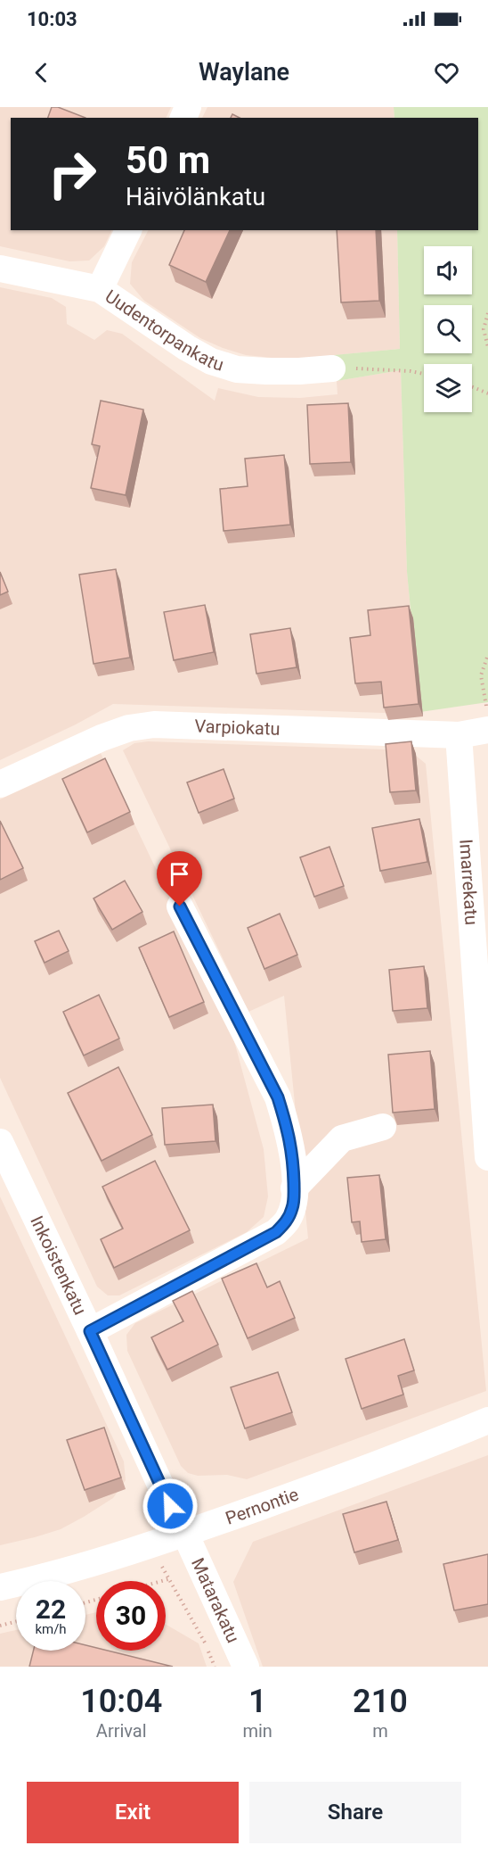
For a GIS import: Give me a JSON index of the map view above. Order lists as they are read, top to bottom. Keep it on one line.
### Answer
{"streets":{"street":["Uudentorpankatu","Varpiokatu","Imarrekatu","Inkoistenkatu","Pernontie","Matarakatu"]},"crossings":[["Varpiokatu","Imarrekatu"],["Inkoistenkatu","Pernontie"],["Inkoistenkatu","Matarakatu"],["Pernontie","Matarakatu"]],"page":{"status":"10:03","header":"Waylane","turn":["50 m","Häivölänkatu"],"speed":"22 km/h","limit":"30","eta":["10:04","Arrival","1","min","210","m"],"buttons":["Exit","Share"]}}
